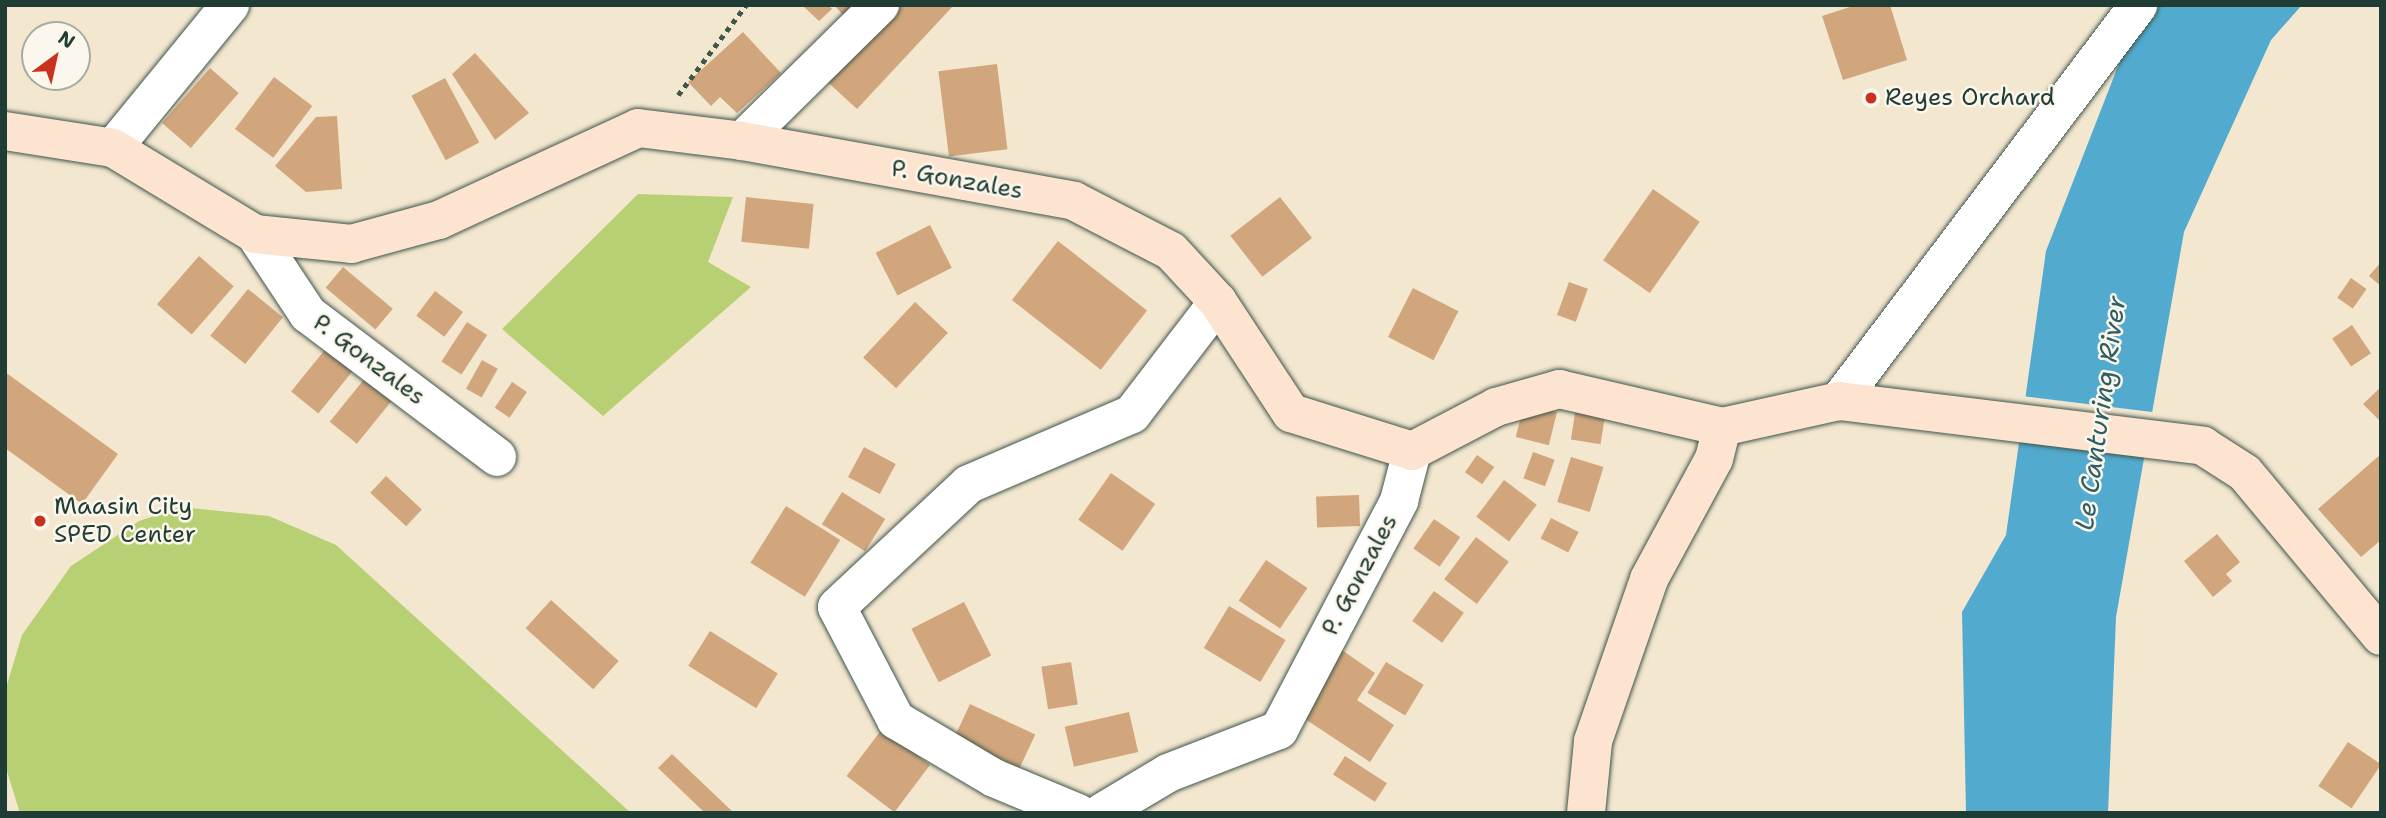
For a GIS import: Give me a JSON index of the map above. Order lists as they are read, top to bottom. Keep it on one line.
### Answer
{"streets":{"street":["P. Gonzales"]},"water":["Le Canturing River"],"places":["Reyes Orchard","Maasin City SPED Center"],"north":"top right"}
